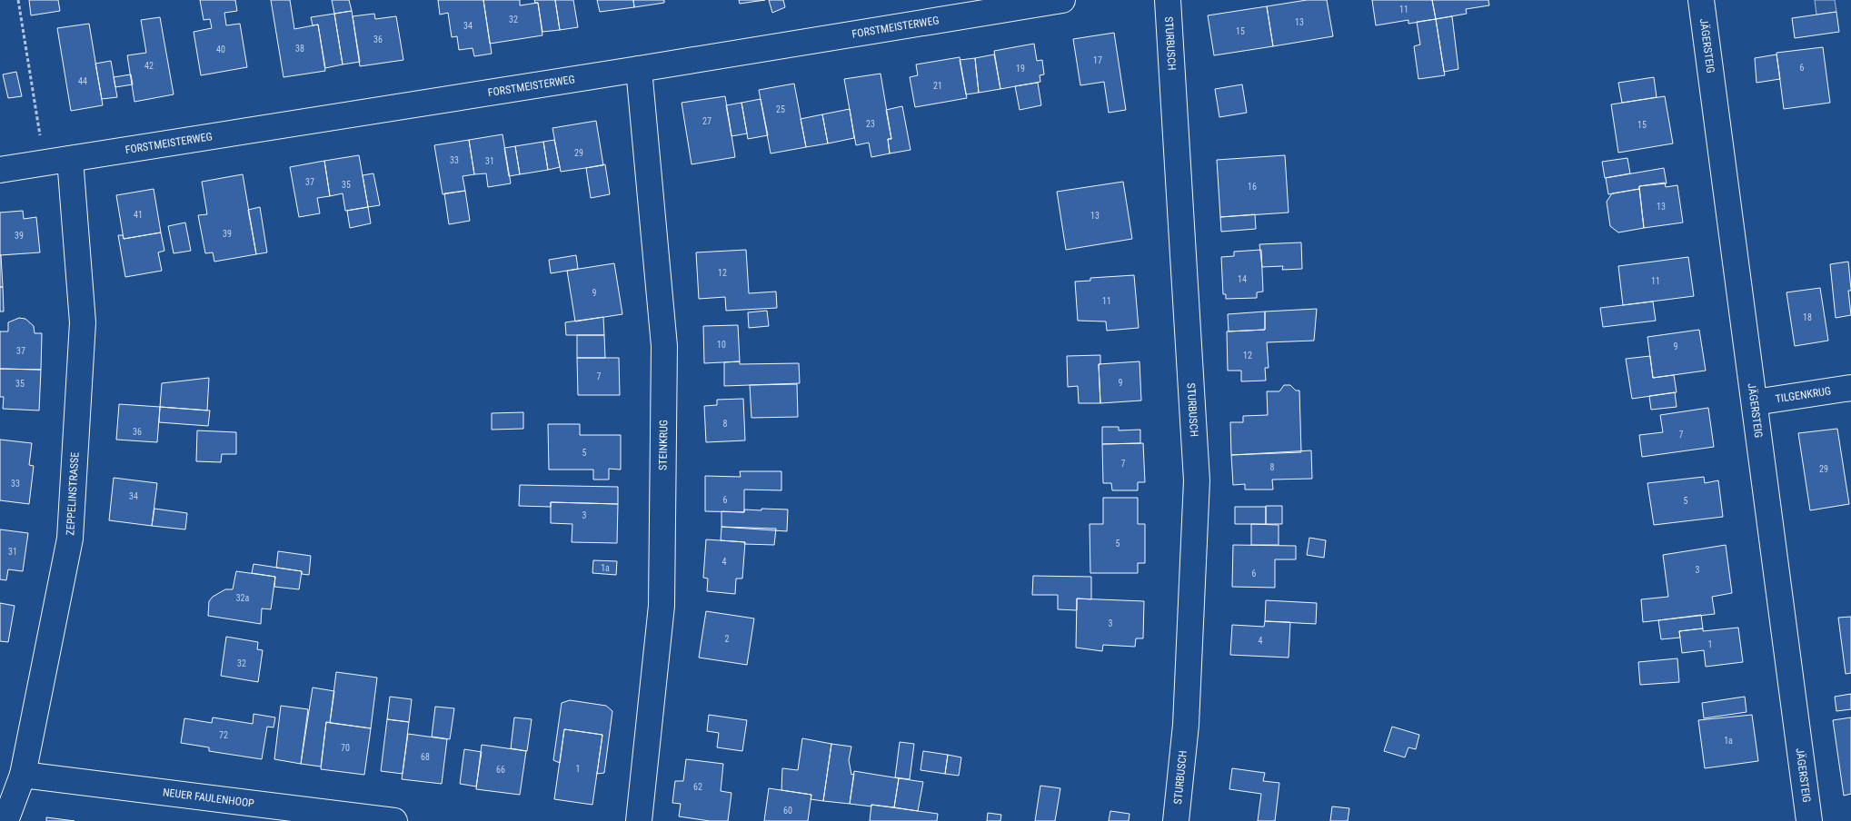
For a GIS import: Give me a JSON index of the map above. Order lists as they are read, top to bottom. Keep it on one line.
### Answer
{"streets":{"street":["FORSTMEISTERWEG","STURBUSCH","JÄGERSTEIG","TILGENKRUG","STEINKRUG","ZEPPELINSTRASSE","NEUER FAULENHOOP"]},"crossings":[["FORSTMEISTERWEG","STEINKRUG"],["FORSTMEISTERWEG","ZEPPELINSTRASSE"],["JÄGERSTEIG","TILGENKRUG"],["ZEPPELINSTRASSE","NEUER FAULENHOOP"]],"house_numbers":["11","32","13","34","15","36","38","40","17","42","6","19","44","21","25","27","23","15","29","33","31","37","35","16","13","41","13","39","39","12","14","11","9","11","18","10","9","37","12","7","9","35","8","36","7","5","7","8","29","33","34","6","5","3","5","31","4","1a","3","6","32a","3","2","4","1","32","72","1a","70","68","1","66","62","60"]}
